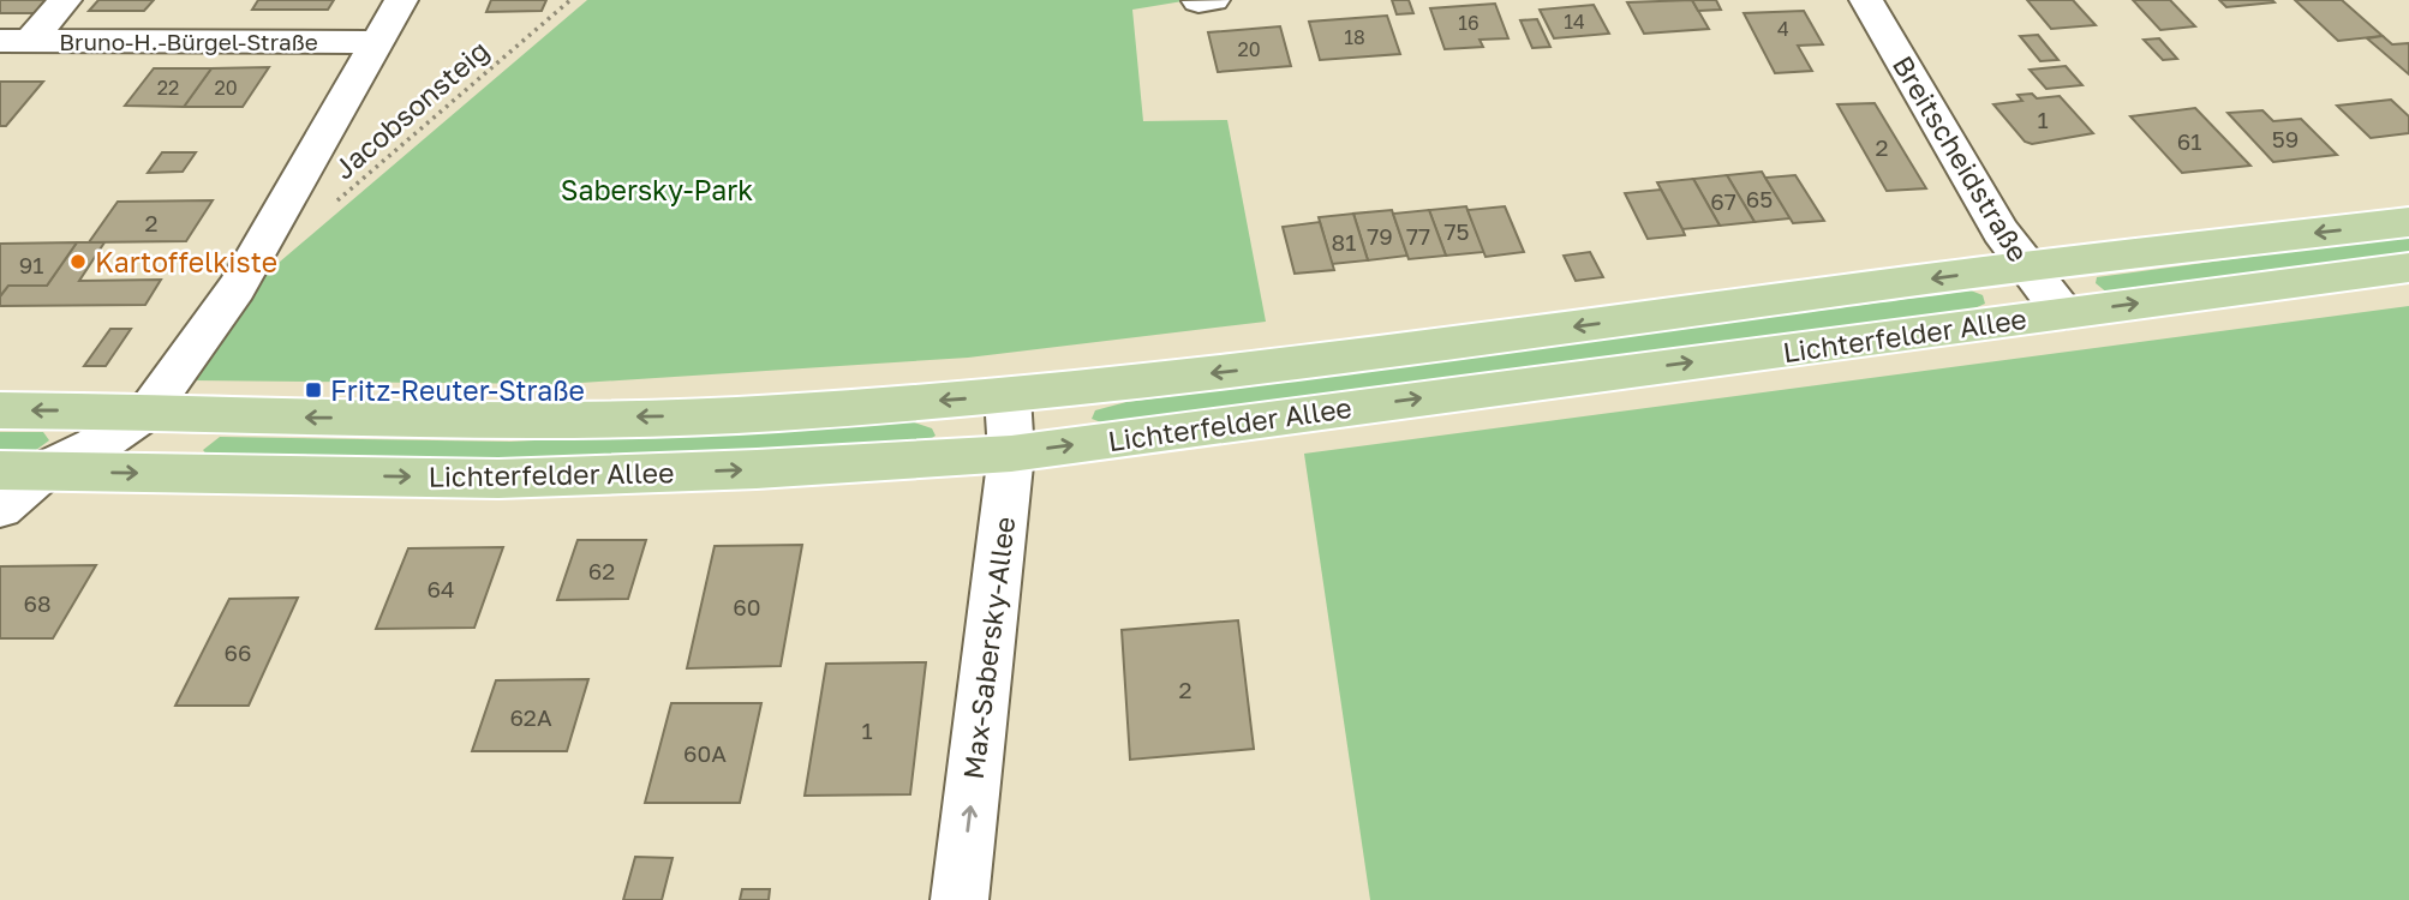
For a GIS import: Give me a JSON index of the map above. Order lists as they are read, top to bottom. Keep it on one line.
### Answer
{"streets":{"main road":["Lichterfelder Allee"],"street":["Bruno-H.-Bürgel-Straße","Breitscheidstraße","Max-Sabersky-Allee"],"path":["Jacobsonsteig"]},"crossings":[["Breitscheidstraße","Lichterfelder Allee"],["Lichterfelder Allee","Max-Sabersky-Allee"]],"one_way":["Max-Sabersky-Allee"],"parks":["Sabersky-Park"],"places":{"other":["Kartoffelkiste"],"transit":["Fritz-Reuter-Straße"]},"house_numbers":["14","16","4","18","20","22","20","1","59","61","2","65","67","2","75","79","77","81","91","62","64","68","60","66","2","62A","1","60A"]}
